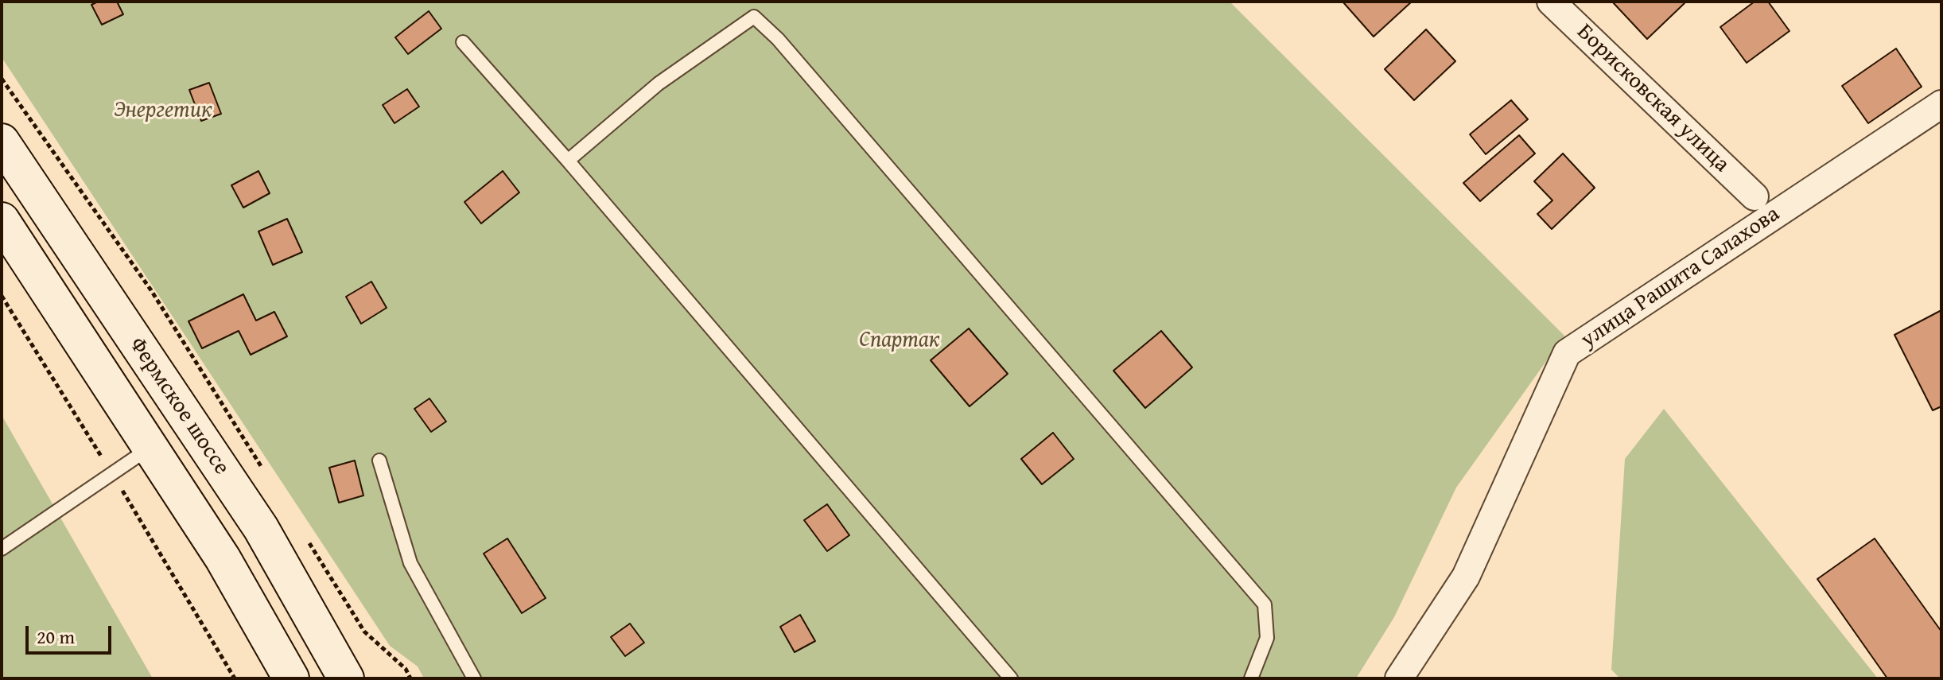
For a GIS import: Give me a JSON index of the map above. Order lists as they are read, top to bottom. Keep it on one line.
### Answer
{"streets":{"main road":["Фермское шоссе"],"street":["Борисковская улица","улица Рашита Салахова"]},"parks":["Энергетик","Спартак"],"scale_bar":"20 m"}
